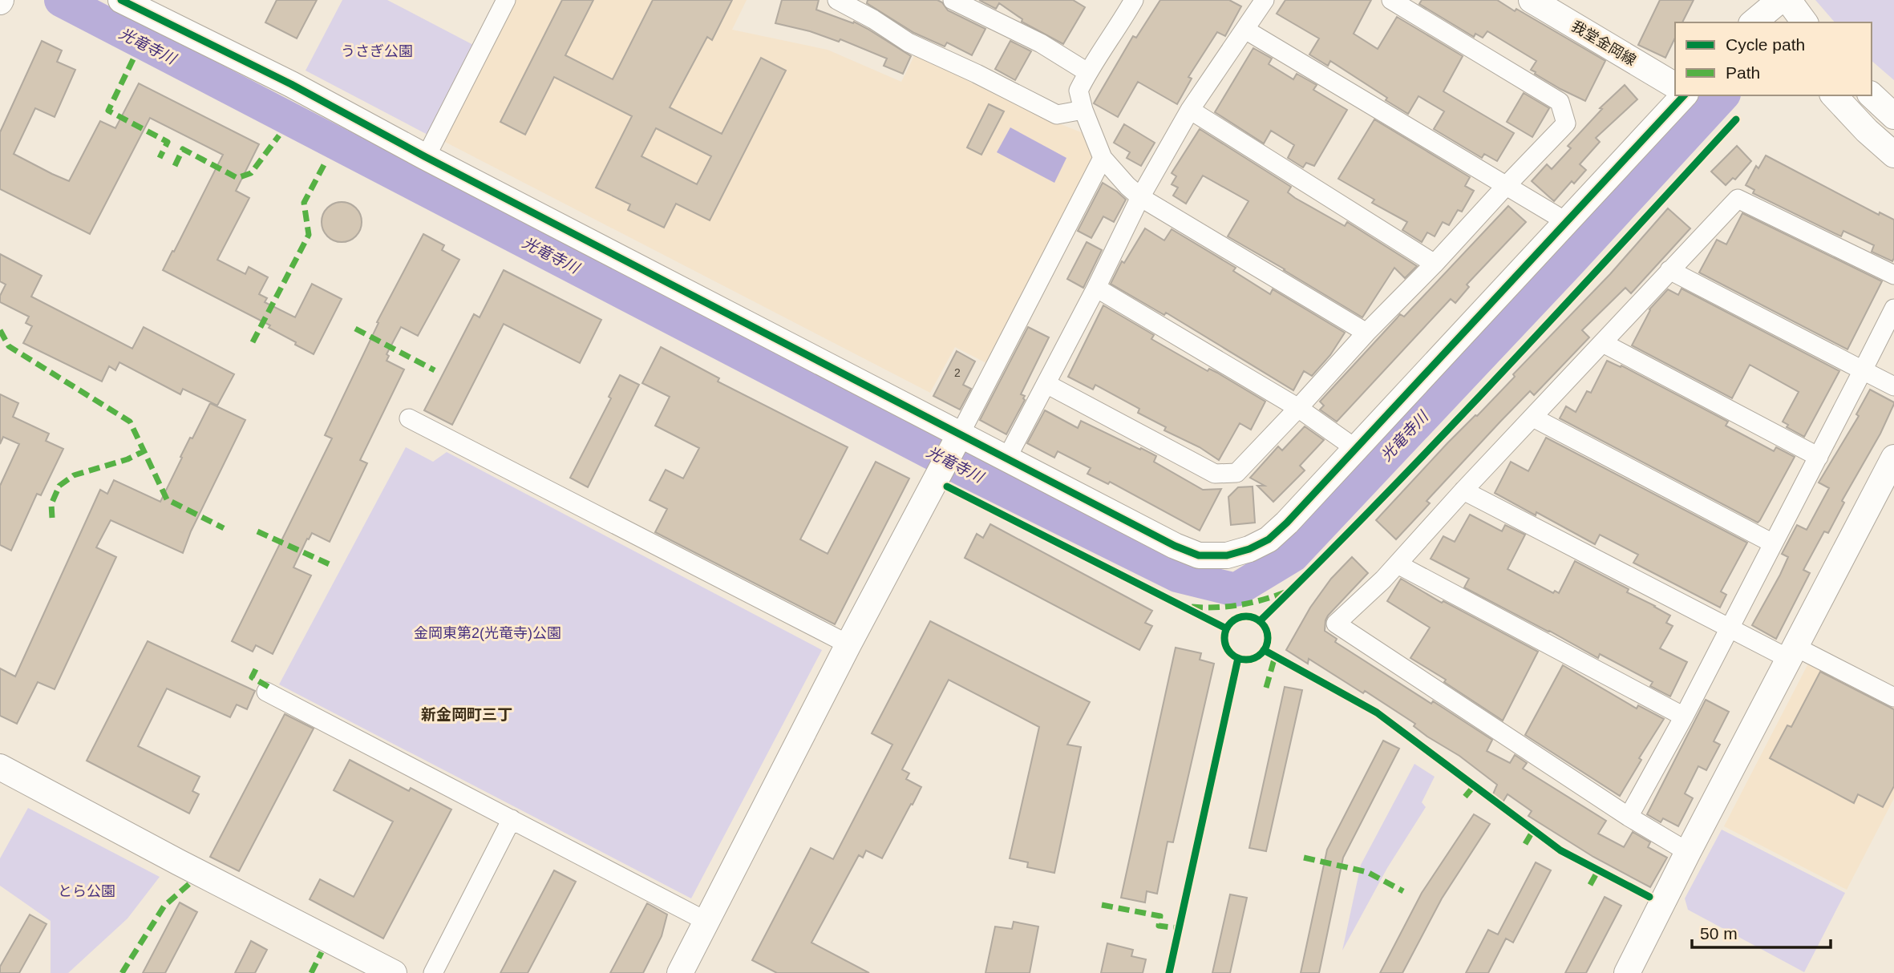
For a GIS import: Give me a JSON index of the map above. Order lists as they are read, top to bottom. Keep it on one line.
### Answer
{"streets":{"street":["我堂金岡線"]},"districts":["新金岡町三丁"],"water":["光竜寺川"],"parks":["うさぎ公園","金岡東第2(光竜寺)公園","とら公園"],"house_numbers":["2"],"legend":["Cycle path","Path"],"scale_bar":"50 m"}
